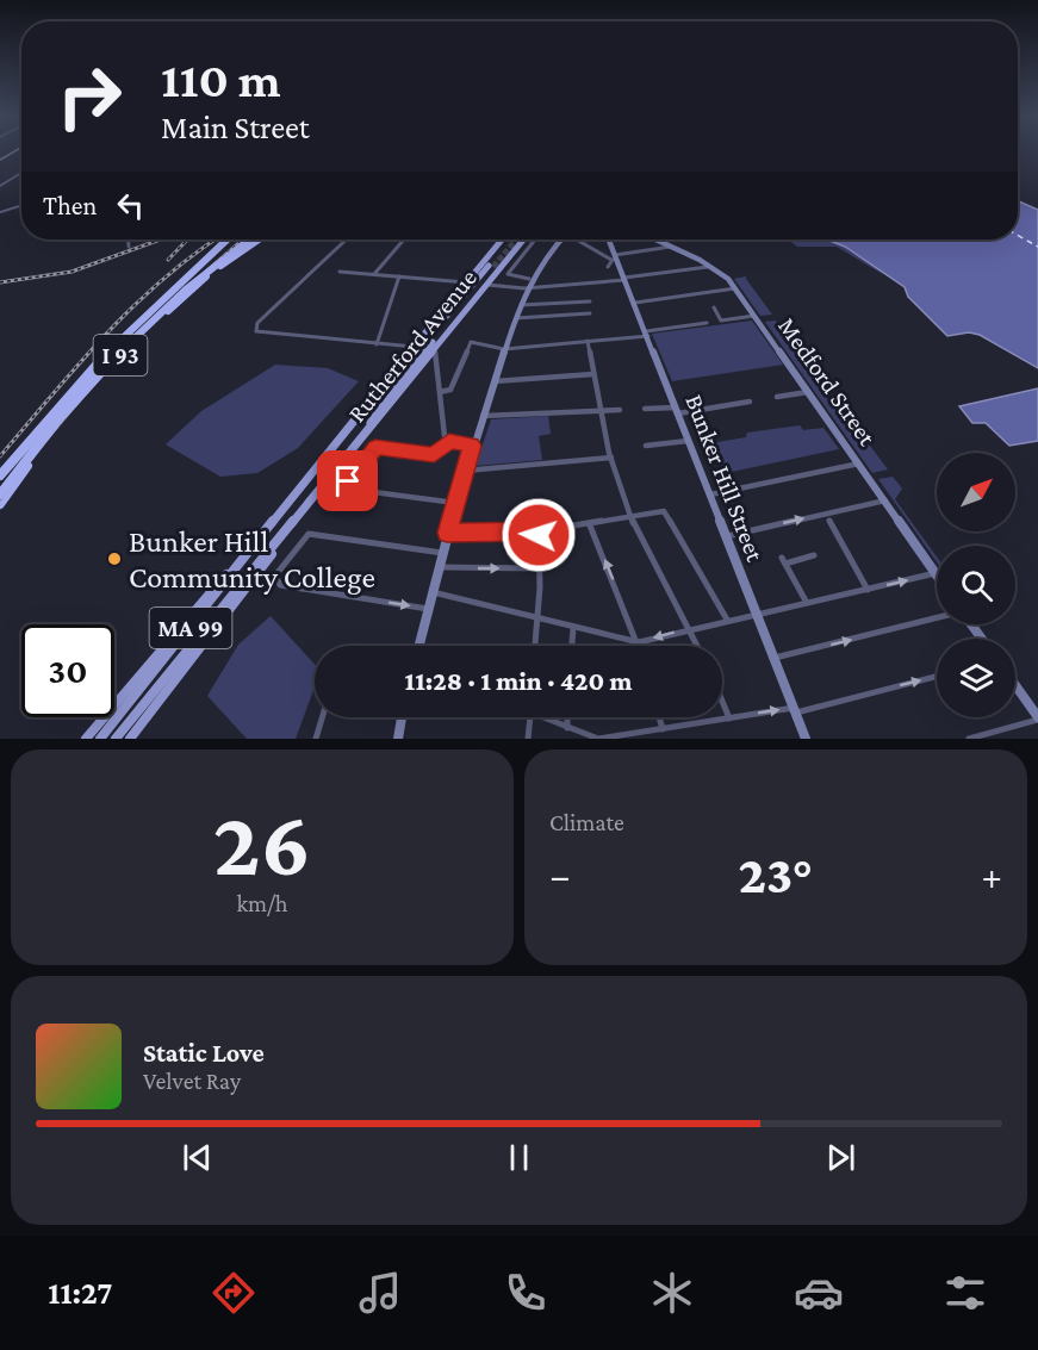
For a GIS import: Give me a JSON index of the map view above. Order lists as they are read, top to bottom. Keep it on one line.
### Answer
{"streets":{"highway":["I 93"],"main road":["Rutherford Avenue","Medford Street","Bunker Hill Street","MA 99"]},"crossings":[["Rutherford Avenue","MA 99"]],"places":["Bunker Hill Community College"],"north":"top right","page":{"turn":["110 m","Main Street"],"then":"Then","limit":"30","trip":"11:28 · 1 min · 420 m","tile":[["26","km/h"],"Climate"],"heat":["−","23°","+"],"song":["Static Love","Velvet Ray"],"tabs":"11:27"}}
